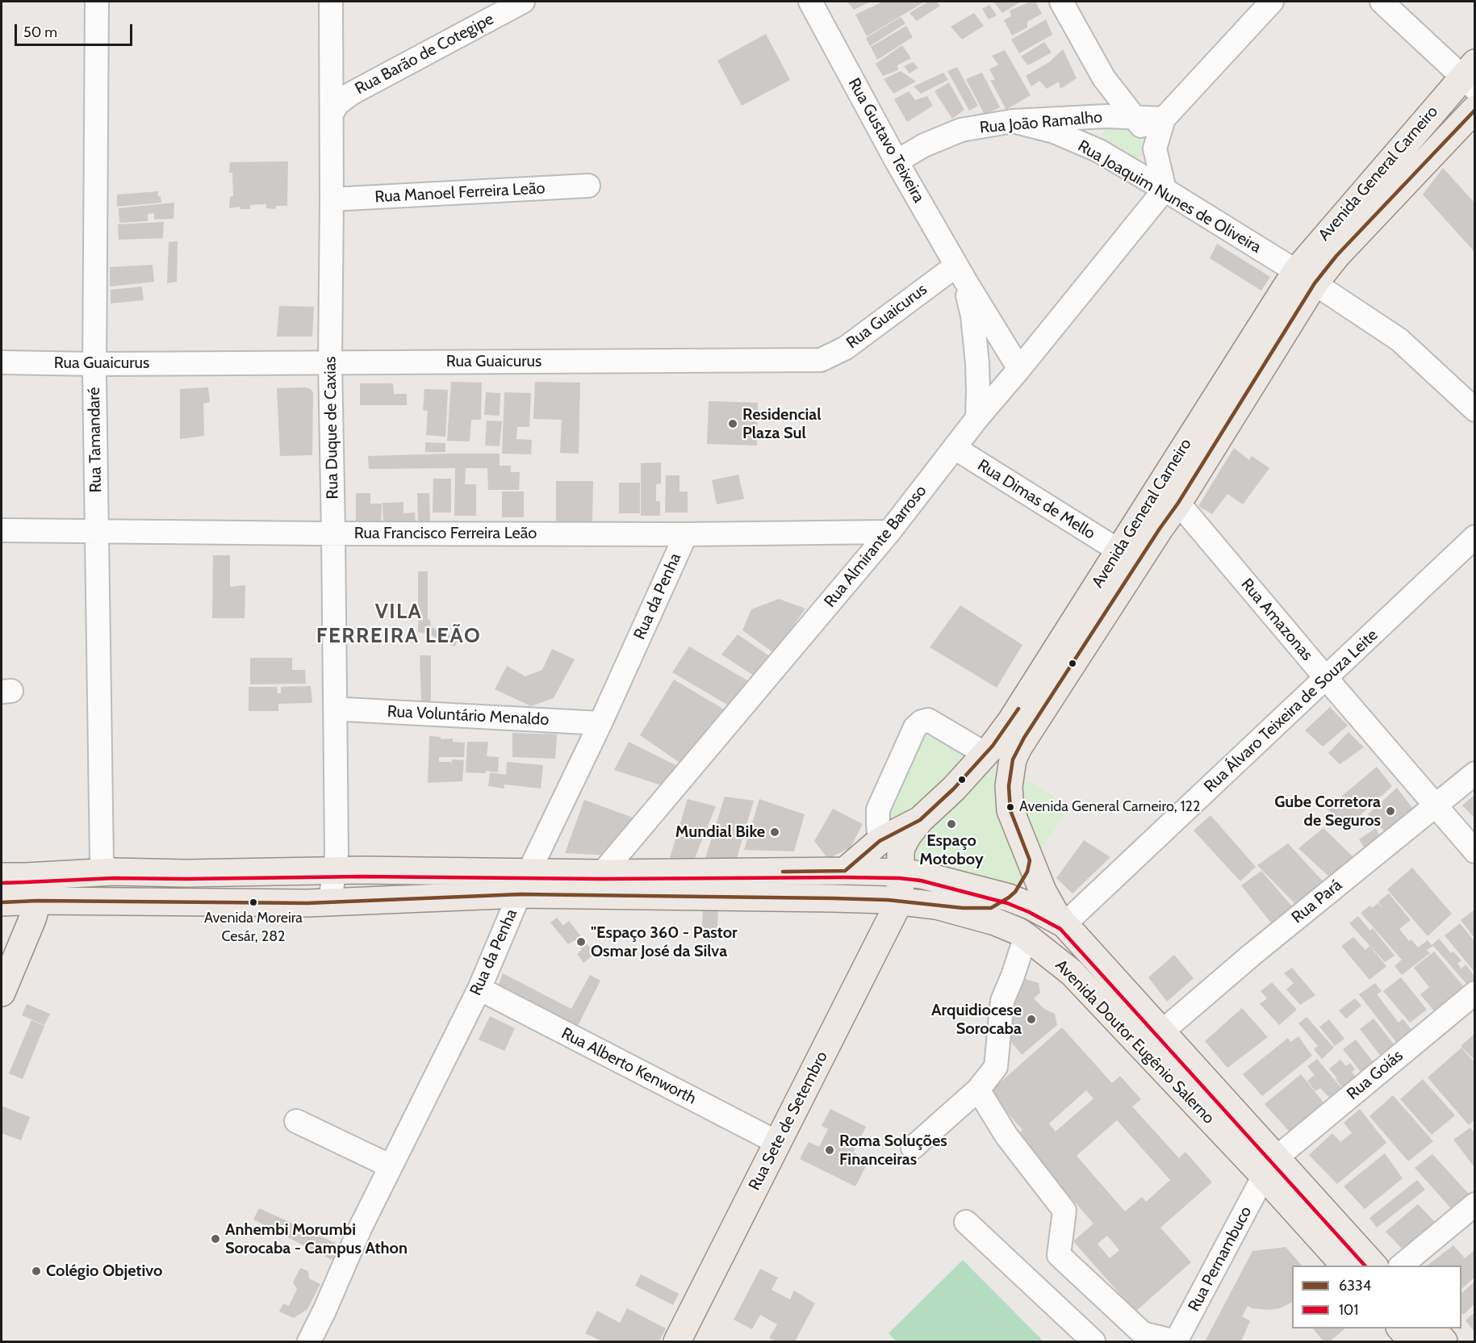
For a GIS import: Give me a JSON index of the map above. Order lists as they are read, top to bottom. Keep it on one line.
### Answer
{"streets":{"main road":["Avenida General Carneiro","Avenida Doutor Eugênio Salerno","Rua Sete de Setembro"],"street":["Rua Barão de Cotegipe","Rua João Ramalho","Rua Gustavo Teixeira","Rua Manoel Ferreira Leão","Rua Joaquim Nunes de Oliveira","Rua Guaicurus","Rua Duque de Caxias","Rua Tamandaré","Rua Dimas de Mello","Rua Francisco Ferreira Leão","Rua Almirante Barroso","Rua da Penha","Rua Amazonas","Rua Álvaro Teixeira de Souza Leite","Rua Voluntário Menaldo","Rua Pará","Rua Alberto Kenworth","Rua Goiás","Rua Pernambuco"]},"crossings":[["Rua Barão de Cotegipe","Rua Duque de Caxias"],["Rua João Ramalho","Rua Gustavo Teixeira"],["Rua João Ramalho","Rua Joaquim Nunes de Oliveira"],["Rua Gustavo Teixeira","Rua Guaicurus"],["Rua Gustavo Teixeira","Rua Almirante Barroso"],["Avenida General Carneiro","Rua Joaquim Nunes de Oliveira"],["Avenida General Carneiro","Rua Dimas de Mello"],["Avenida General Carneiro","Rua Amazonas"],["Rua Manoel Ferreira Leão","Rua Duque de Caxias"],["Rua Joaquim Nunes de Oliveira","Rua Almirante Barroso"],["Rua Guaicurus","Rua Duque de Caxias"],["Rua Guaicurus","Rua Tamandaré"],["Rua Duque de Caxias","Rua Francisco Ferreira Leão"],["Rua Duque de Caxias","Rua Voluntário Menaldo"],["Rua Tamandaré","Rua Francisco Ferreira Leão"],["Rua Dimas de Mello","Rua Almirante Barroso"],["Rua Francisco Ferreira Leão","Rua Almirante Barroso"],["Rua Francisco Ferreira Leão","Rua da Penha"],["Rua Almirante Barroso","Avenida Doutor Eugênio Salerno"],["Rua da Penha","Rua Voluntário Menaldo"],["Rua da Penha","Avenida Doutor Eugênio Salerno"],["Rua da Penha","Rua Alberto Kenworth"],["Rua Amazonas","Rua Álvaro Teixeira de Souza Leite"],["Rua Amazonas","Rua Pará"],["Rua Álvaro Teixeira de Souza Leite","Avenida Doutor Eugênio Salerno"],["Rua Pará","Avenida Doutor Eugênio Salerno"],["Avenida Doutor Eugênio Salerno","Rua Goiás"],["Avenida Doutor Eugênio Salerno","Rua Pernambuco"],["Rua Alberto Kenworth","Rua Sete de Setembro"],["Rua Goiás","Rua Pernambuco"]],"districts":["VILA FERREIRA LEÃO"],"places":["Residencial Plaza Sul","Avenida General Carneiro, 122","Gube Corretora de Seguros","Espaço Motoboy","Mundial Bike","Avenida Moreira Cesár, 282","\"Espaço 360 - Pastor Osmar José da Silva","Arquidiocese Sorocaba","Roma Soluções Financeiras","Anhembi Morumbi Sorocaba - Campus Athon","Colégio Objetivo"],"lines":["transit line 6334","transit line 101"],"legend":["6334","101"],"scale_bar":"50 m"}
